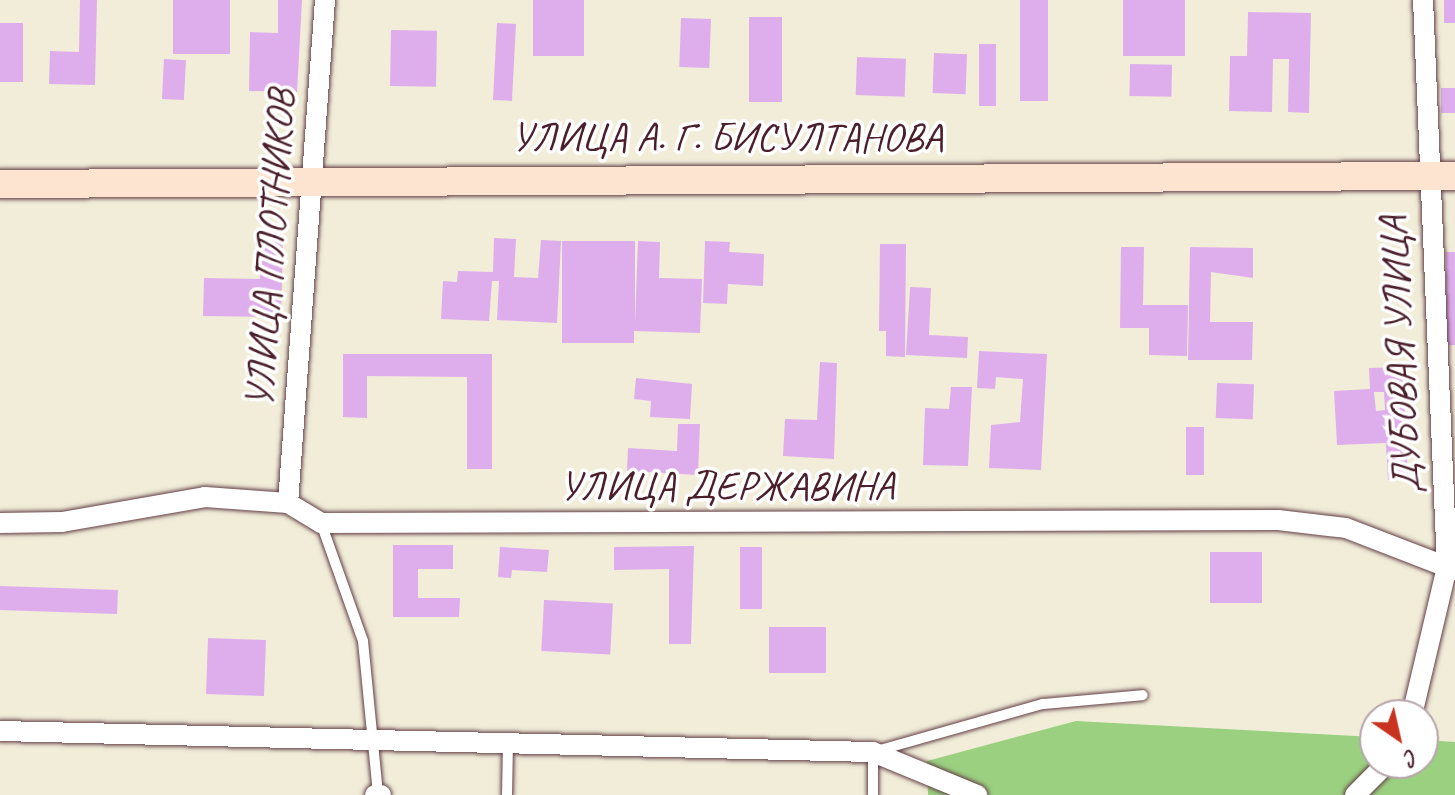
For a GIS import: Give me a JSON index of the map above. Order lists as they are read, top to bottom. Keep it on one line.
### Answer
{"streets":{"street":["УЛИЦА А. Г. БИСУЛТАНОВА","УЛИЦА ПЛОТНИКОВ","ДУБОВАЯ УЛИЦА","УЛИЦА ДЕРЖАВИНА"]},"crossings":[["УЛИЦА А. Г. БИСУЛТАНОВА","УЛИЦА ПЛОТНИКОВ"],["УЛИЦА А. Г. БИСУЛТАНОВА","ДУБОВАЯ УЛИЦА"],["ДУБОВАЯ УЛИЦА","УЛИЦА ДЕРЖАВИНА"]],"north":"bottom right"}
